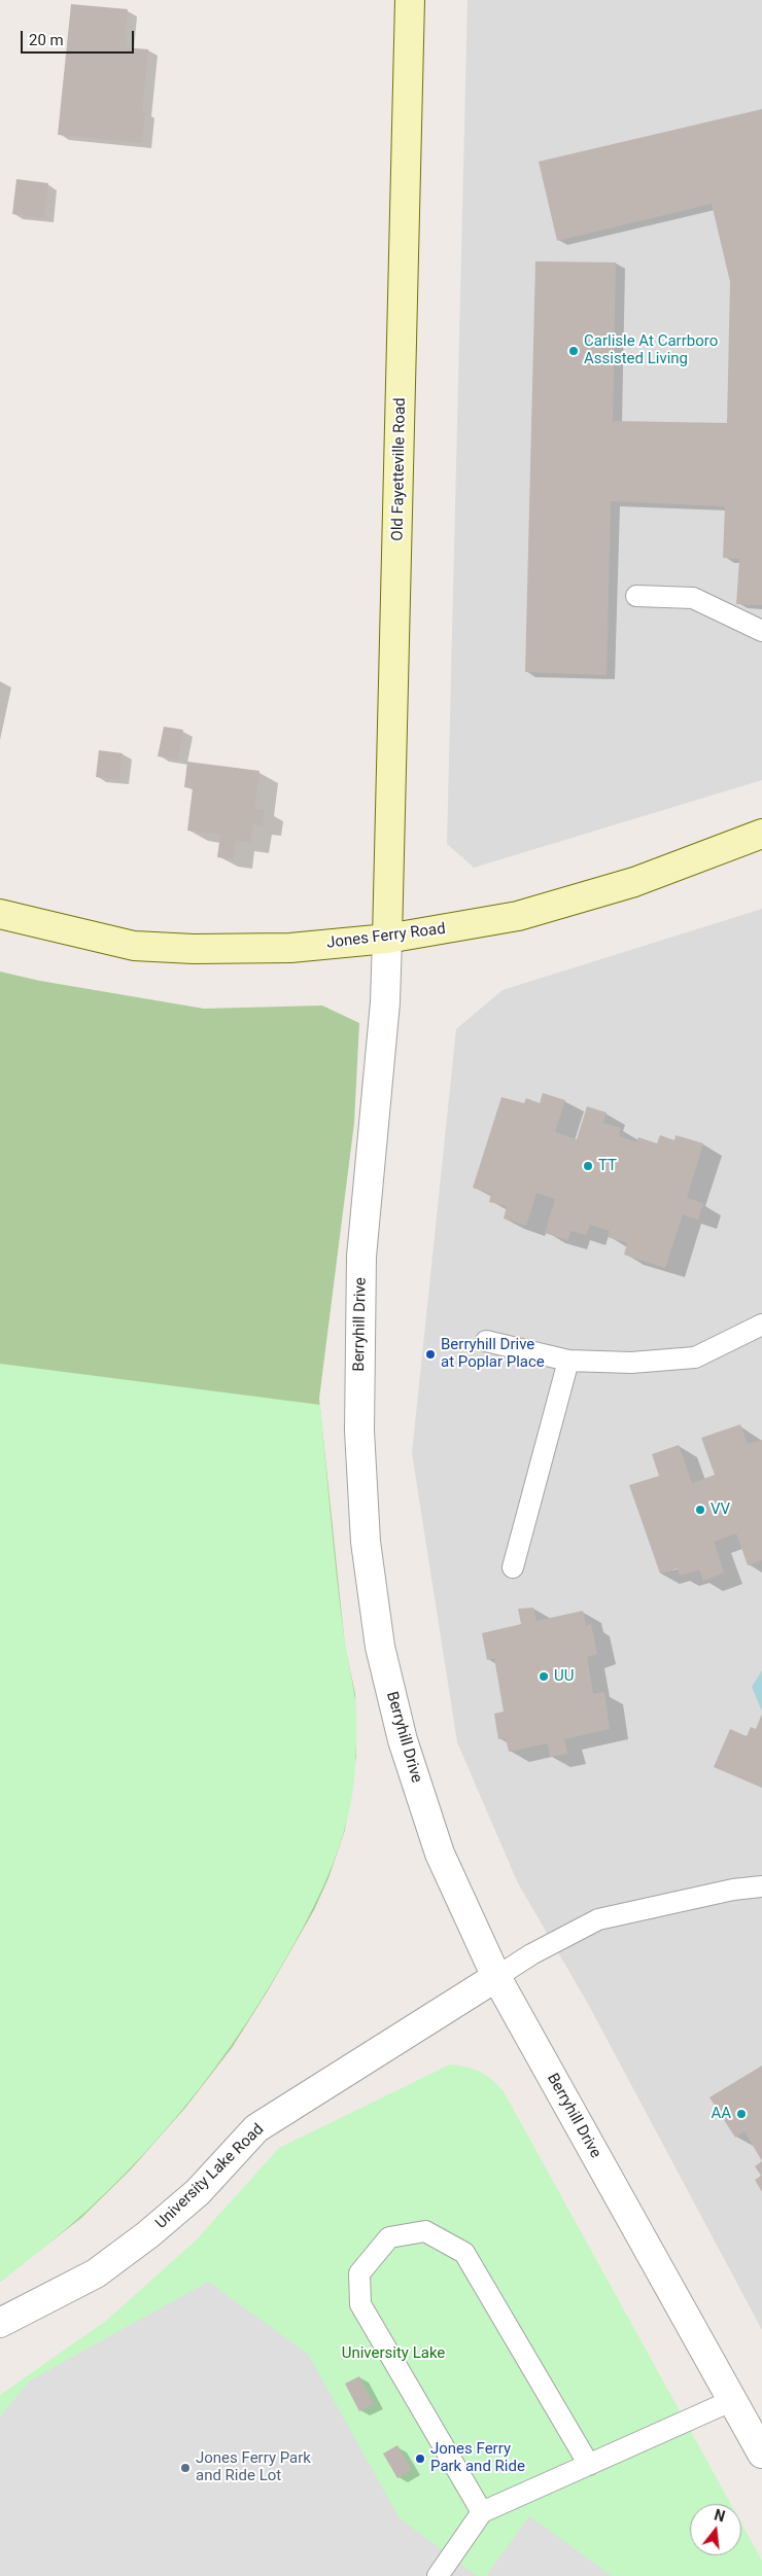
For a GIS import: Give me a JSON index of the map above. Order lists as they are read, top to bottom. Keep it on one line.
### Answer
{"streets":{"street":["Old Fayetteville Road","Jones Ferry Road","Berryhill Drive","University Lake Road"]},"crossings":[["Old Fayetteville Road","Jones Ferry Road"],["Old Fayetteville Road","Berryhill Drive"],["Jones Ferry Road","Berryhill Drive"],["Berryhill Drive","University Lake Road"]],"parks":["University Lake"],"places":["Carlisle At Carrboro Assisted Living","TT","Berryhill Drive at Poplar Place","VV","UU","AA","Jones Ferry Park and Ride","Jones Ferry Park and Ride Lot"],"scale_bar":"20 m","north":"top"}
